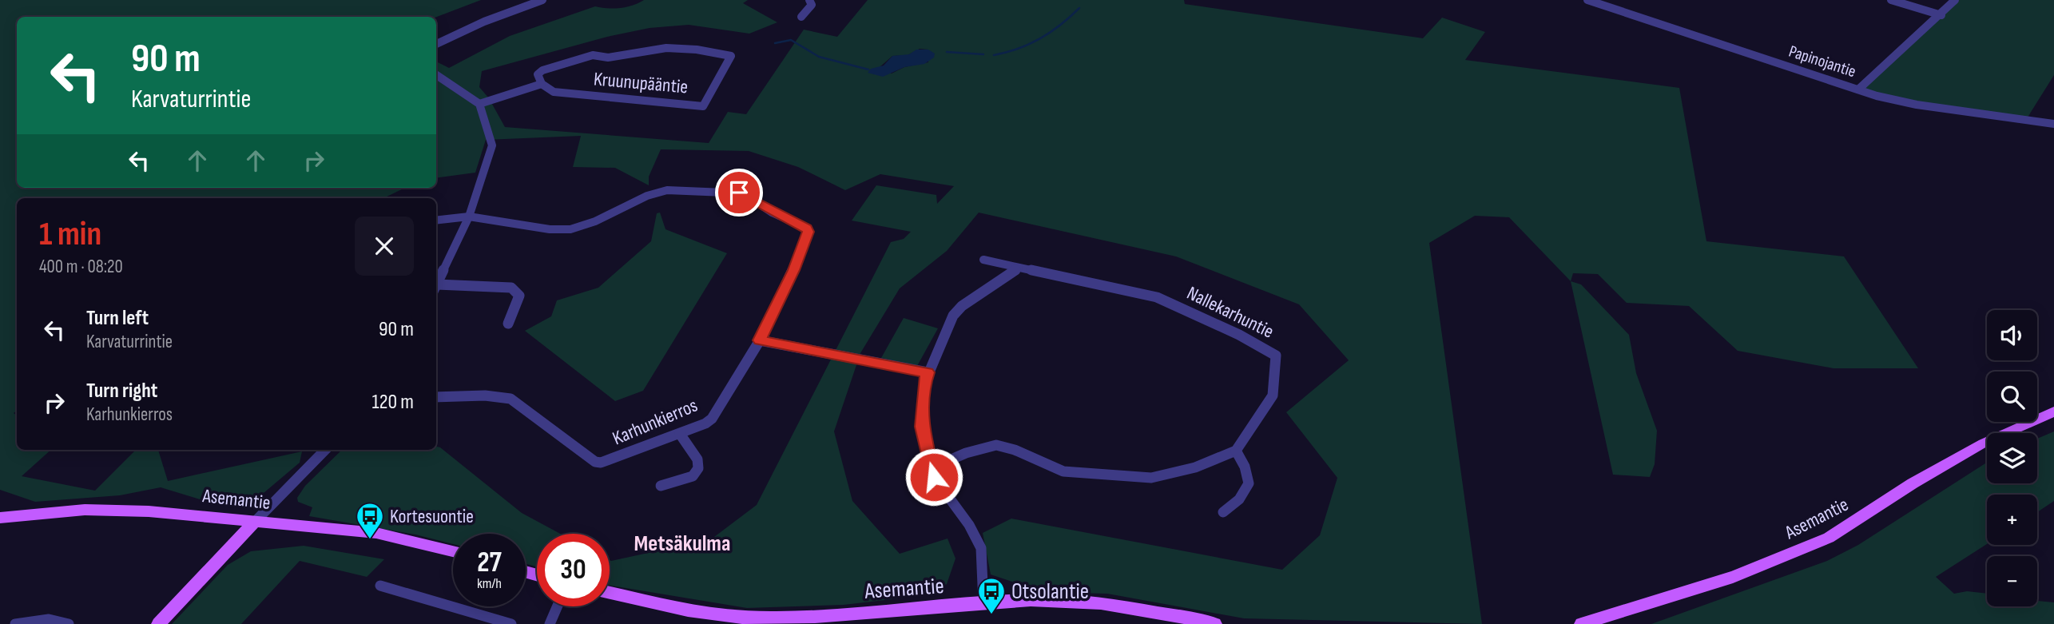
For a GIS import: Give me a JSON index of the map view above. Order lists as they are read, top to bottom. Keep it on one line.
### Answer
{"streets":{"main road":["Asemantie"],"street":["Papinojantie","Kruunupääntie","Nallekarhuntie","Karhunkierros"]},"districts":["Metsäkulma"],"places":{"bus stop":["Kortesuontie","Otsolantie"]},"page":{"turn":["90 m","Karvaturrintie"],"heading":["1 min","400 m · 08:20"],"list":[{"name":"Turn left","note":"Karvaturrintie","value":"90 m"},{"name":"Turn right","note":"Karhunkierros","value":"120 m"}],"map_buttons":["+","−"],"speed":"27 km/h","limit":"30"}}
